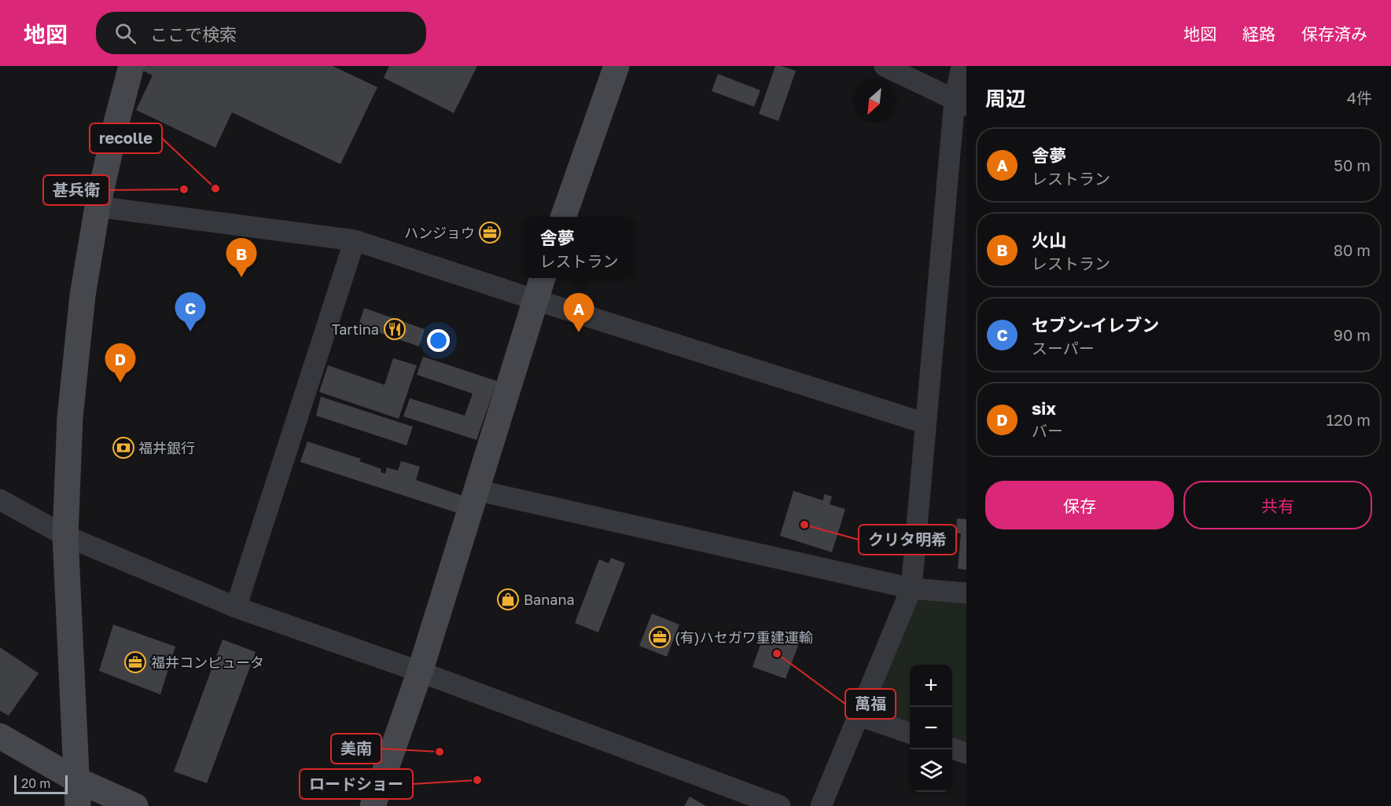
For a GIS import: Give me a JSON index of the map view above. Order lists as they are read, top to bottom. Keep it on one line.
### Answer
{"places":{"other":["recolle","甚兵衛","クリタ明希","萬福","美南","ロードショー"],"office":["ハンジョウ","(有)ハセガワ重建運輸","福井コンピュータ"],"restaurant":["Tartina"],"bank":["福井銀行"],"shop":["Banana"]},"scale_bar":"20 m","north":"bottom left","page":{"header":"地図","search":"ここで検索","nav":["地図","経路","保存済み"],"heading":["周辺","4件"],"list":[{"mark":"A","name":"舎夢","note":"レストラン","value":"50 m"},{"mark":"B","name":"火山","note":"レストラン","value":"80 m"},{"mark":"C","name":"セブン-イレブン","note":"スーパー","value":"90 m"},{"mark":"D","name":"six","note":"バー","value":"120 m"}],"popup":["舎夢","レストラン"],"pins":["B","C","A","D"],"buttons":["保存","共有"],"map_buttons":["+","−"],"scale":"20 m"}}
